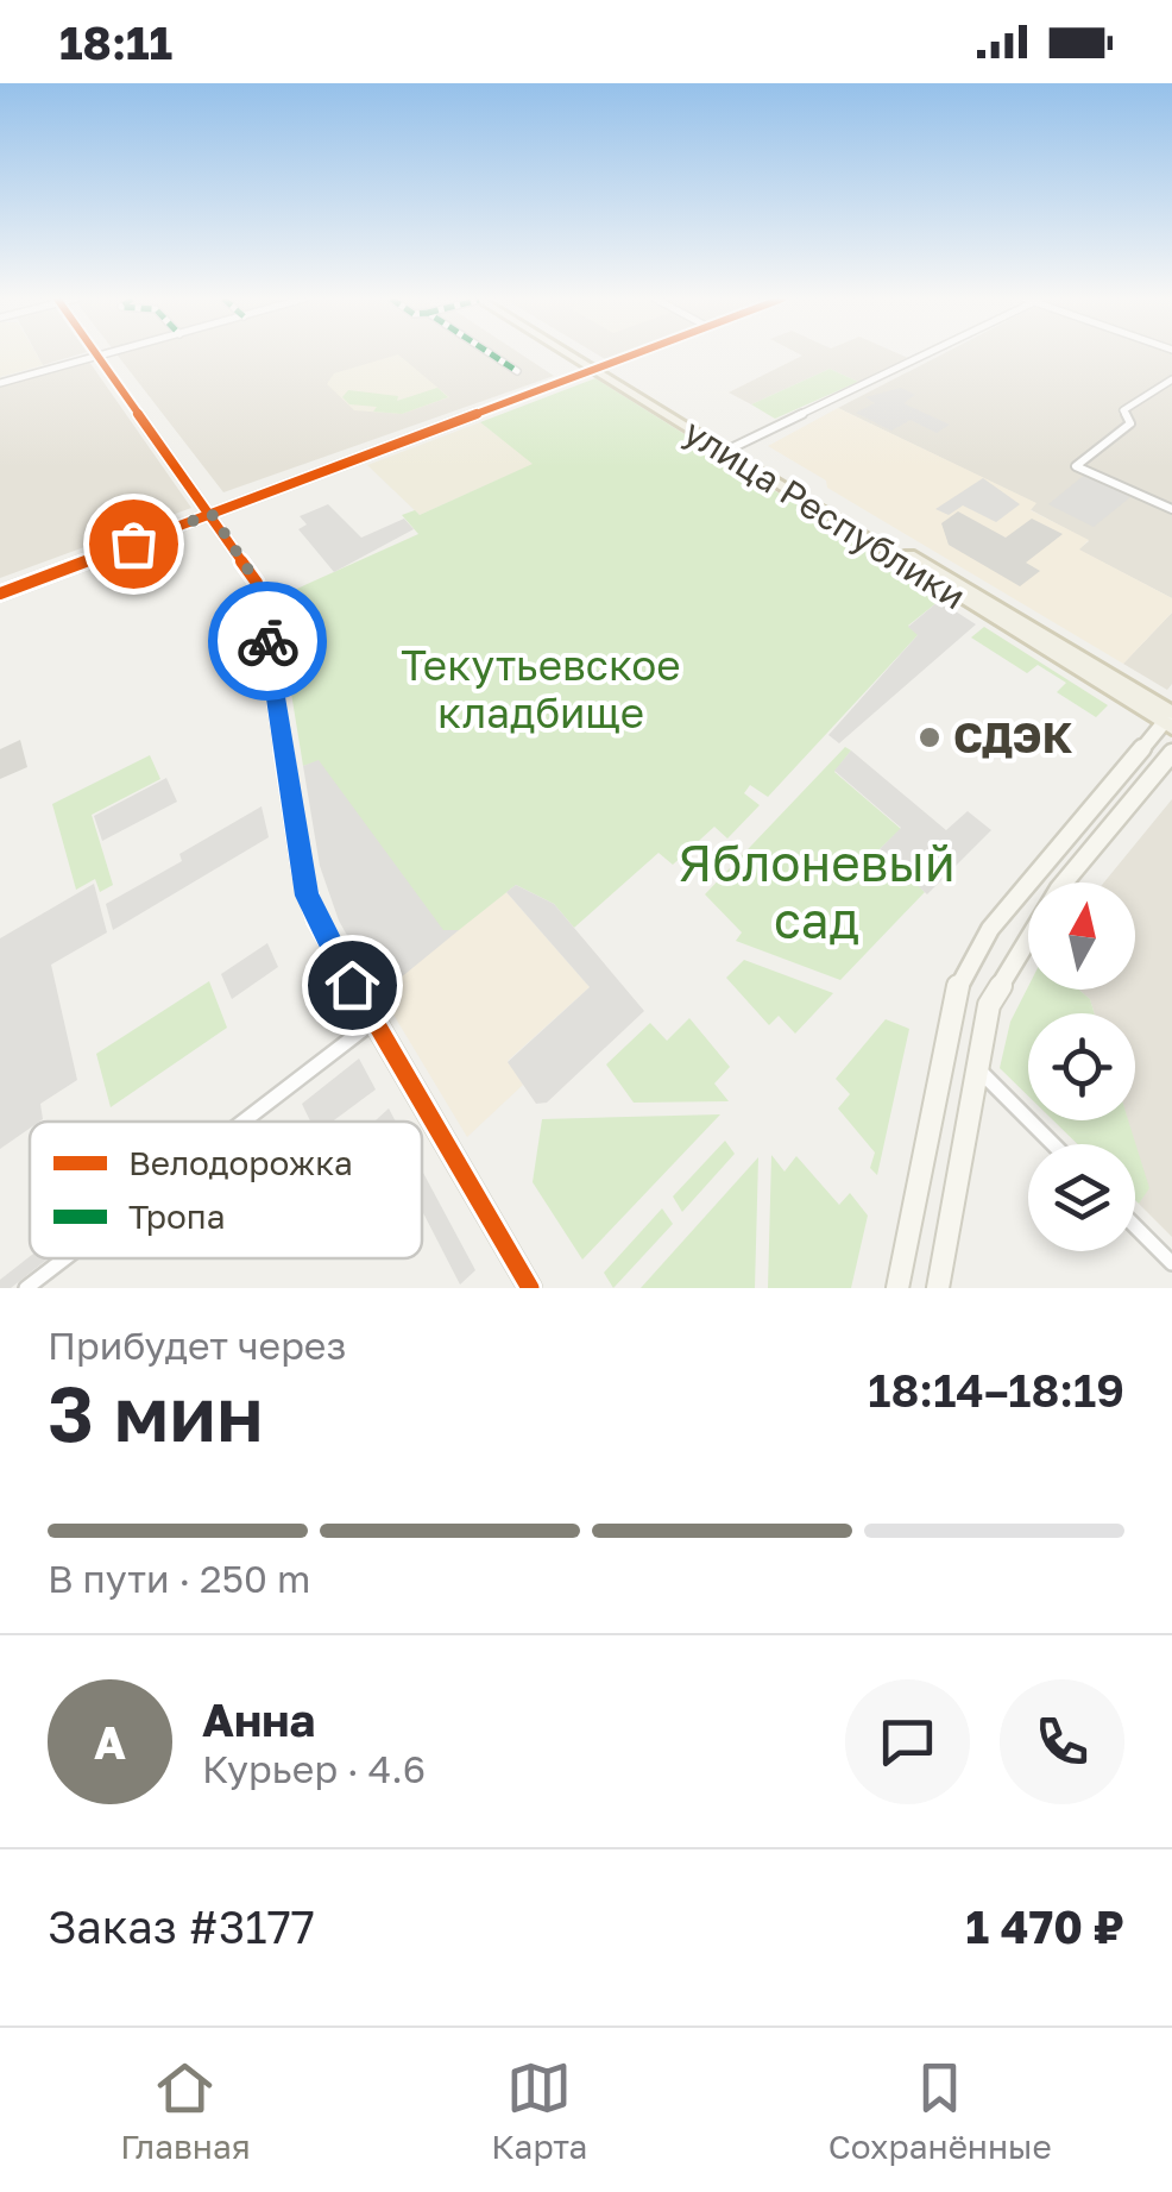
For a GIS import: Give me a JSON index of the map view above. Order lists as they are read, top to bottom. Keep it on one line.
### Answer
{"streets":{"main road":["улица Республики"]},"parks":["Текутьевское кладбище","Яблоневый сад"],"places":["СДЭК"],"legend":["Велодорожка","Тропа"],"north":"top","page":{"status":"18:11","heading":["3 мин","Прибудет через","18:14–18:19"],"panel":["Анна","Курьер · 4.6","Заказ #3177","1 470 ₽"],"bar":"В пути · 250 m","round":"А","tabs":["Главная","Карта","Сохранённые"]}}
